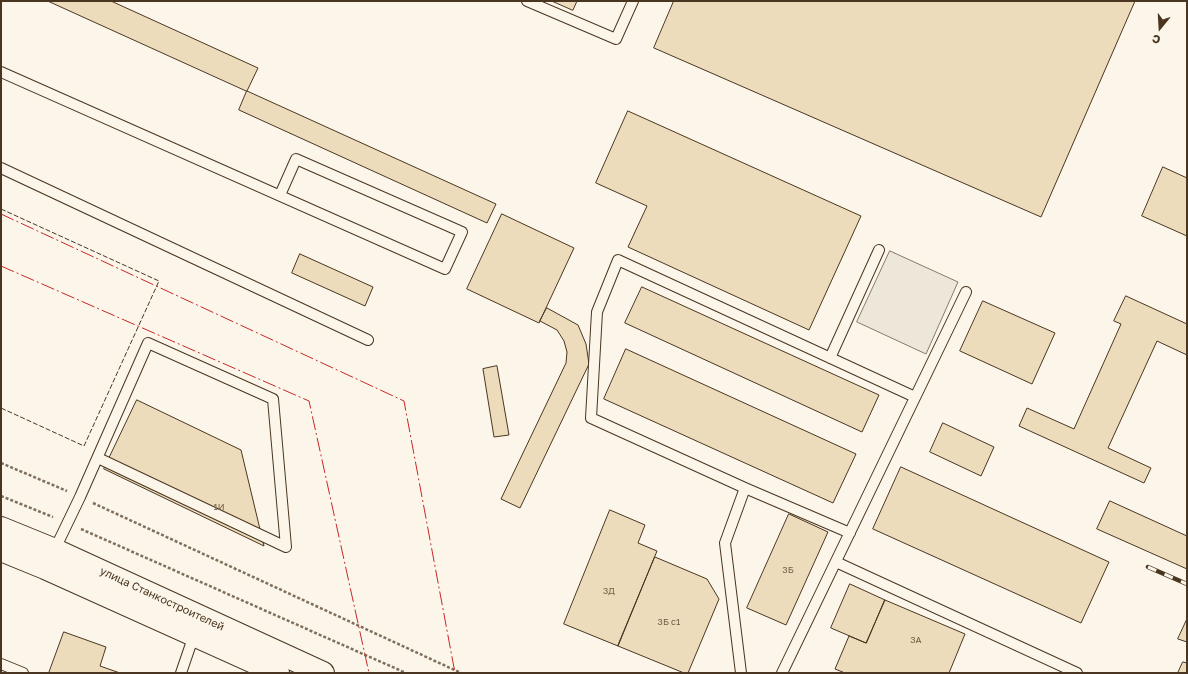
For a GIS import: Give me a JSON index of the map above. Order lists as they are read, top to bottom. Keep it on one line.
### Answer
{"streets":{"main road":["улица Станкостроителей"]},"house_numbers":["1И","3Б","3Д","3Б с1","3А"],"north":"bottom"}
